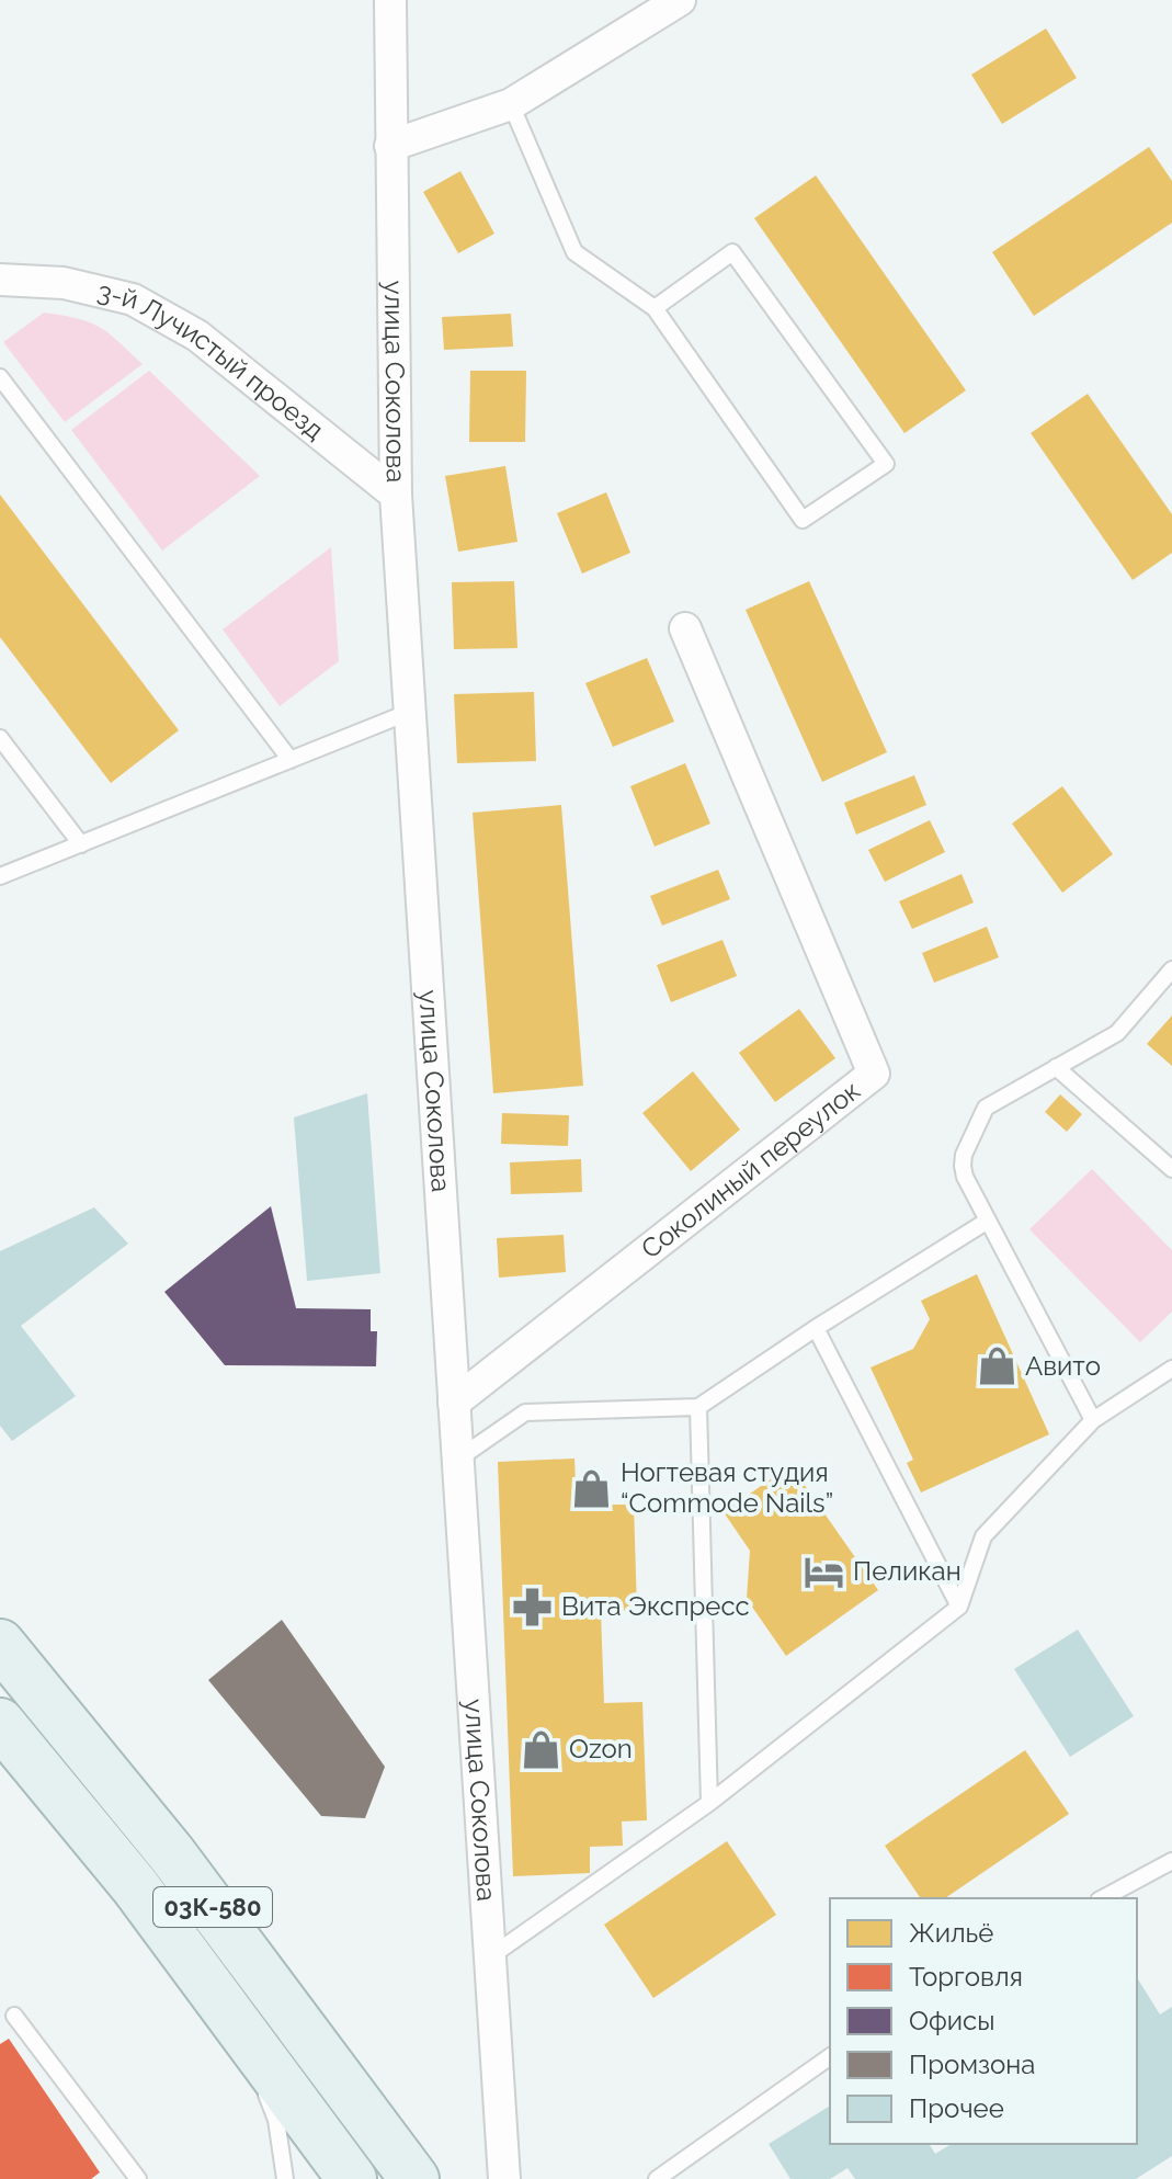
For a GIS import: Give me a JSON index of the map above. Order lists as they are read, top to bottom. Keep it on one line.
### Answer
{"streets":{"main road":["03К-580"],"street":["3-й Лучистый проезд","улица Соколова","Соколиный переулок"]},"crossings":[["3-й Лучистый проезд","улица Соколова"],["улица Соколова","Соколиный переулок"]],"places":{"shop":["Авито","Ногтевая студия “Commode Nails”","Ozon"],"hotel":["Пеликан"],"pharmacy":["Вита Экспресс"]},"legend":["Жильё","Торговля","Офисы","Промзона","Прочее"]}
